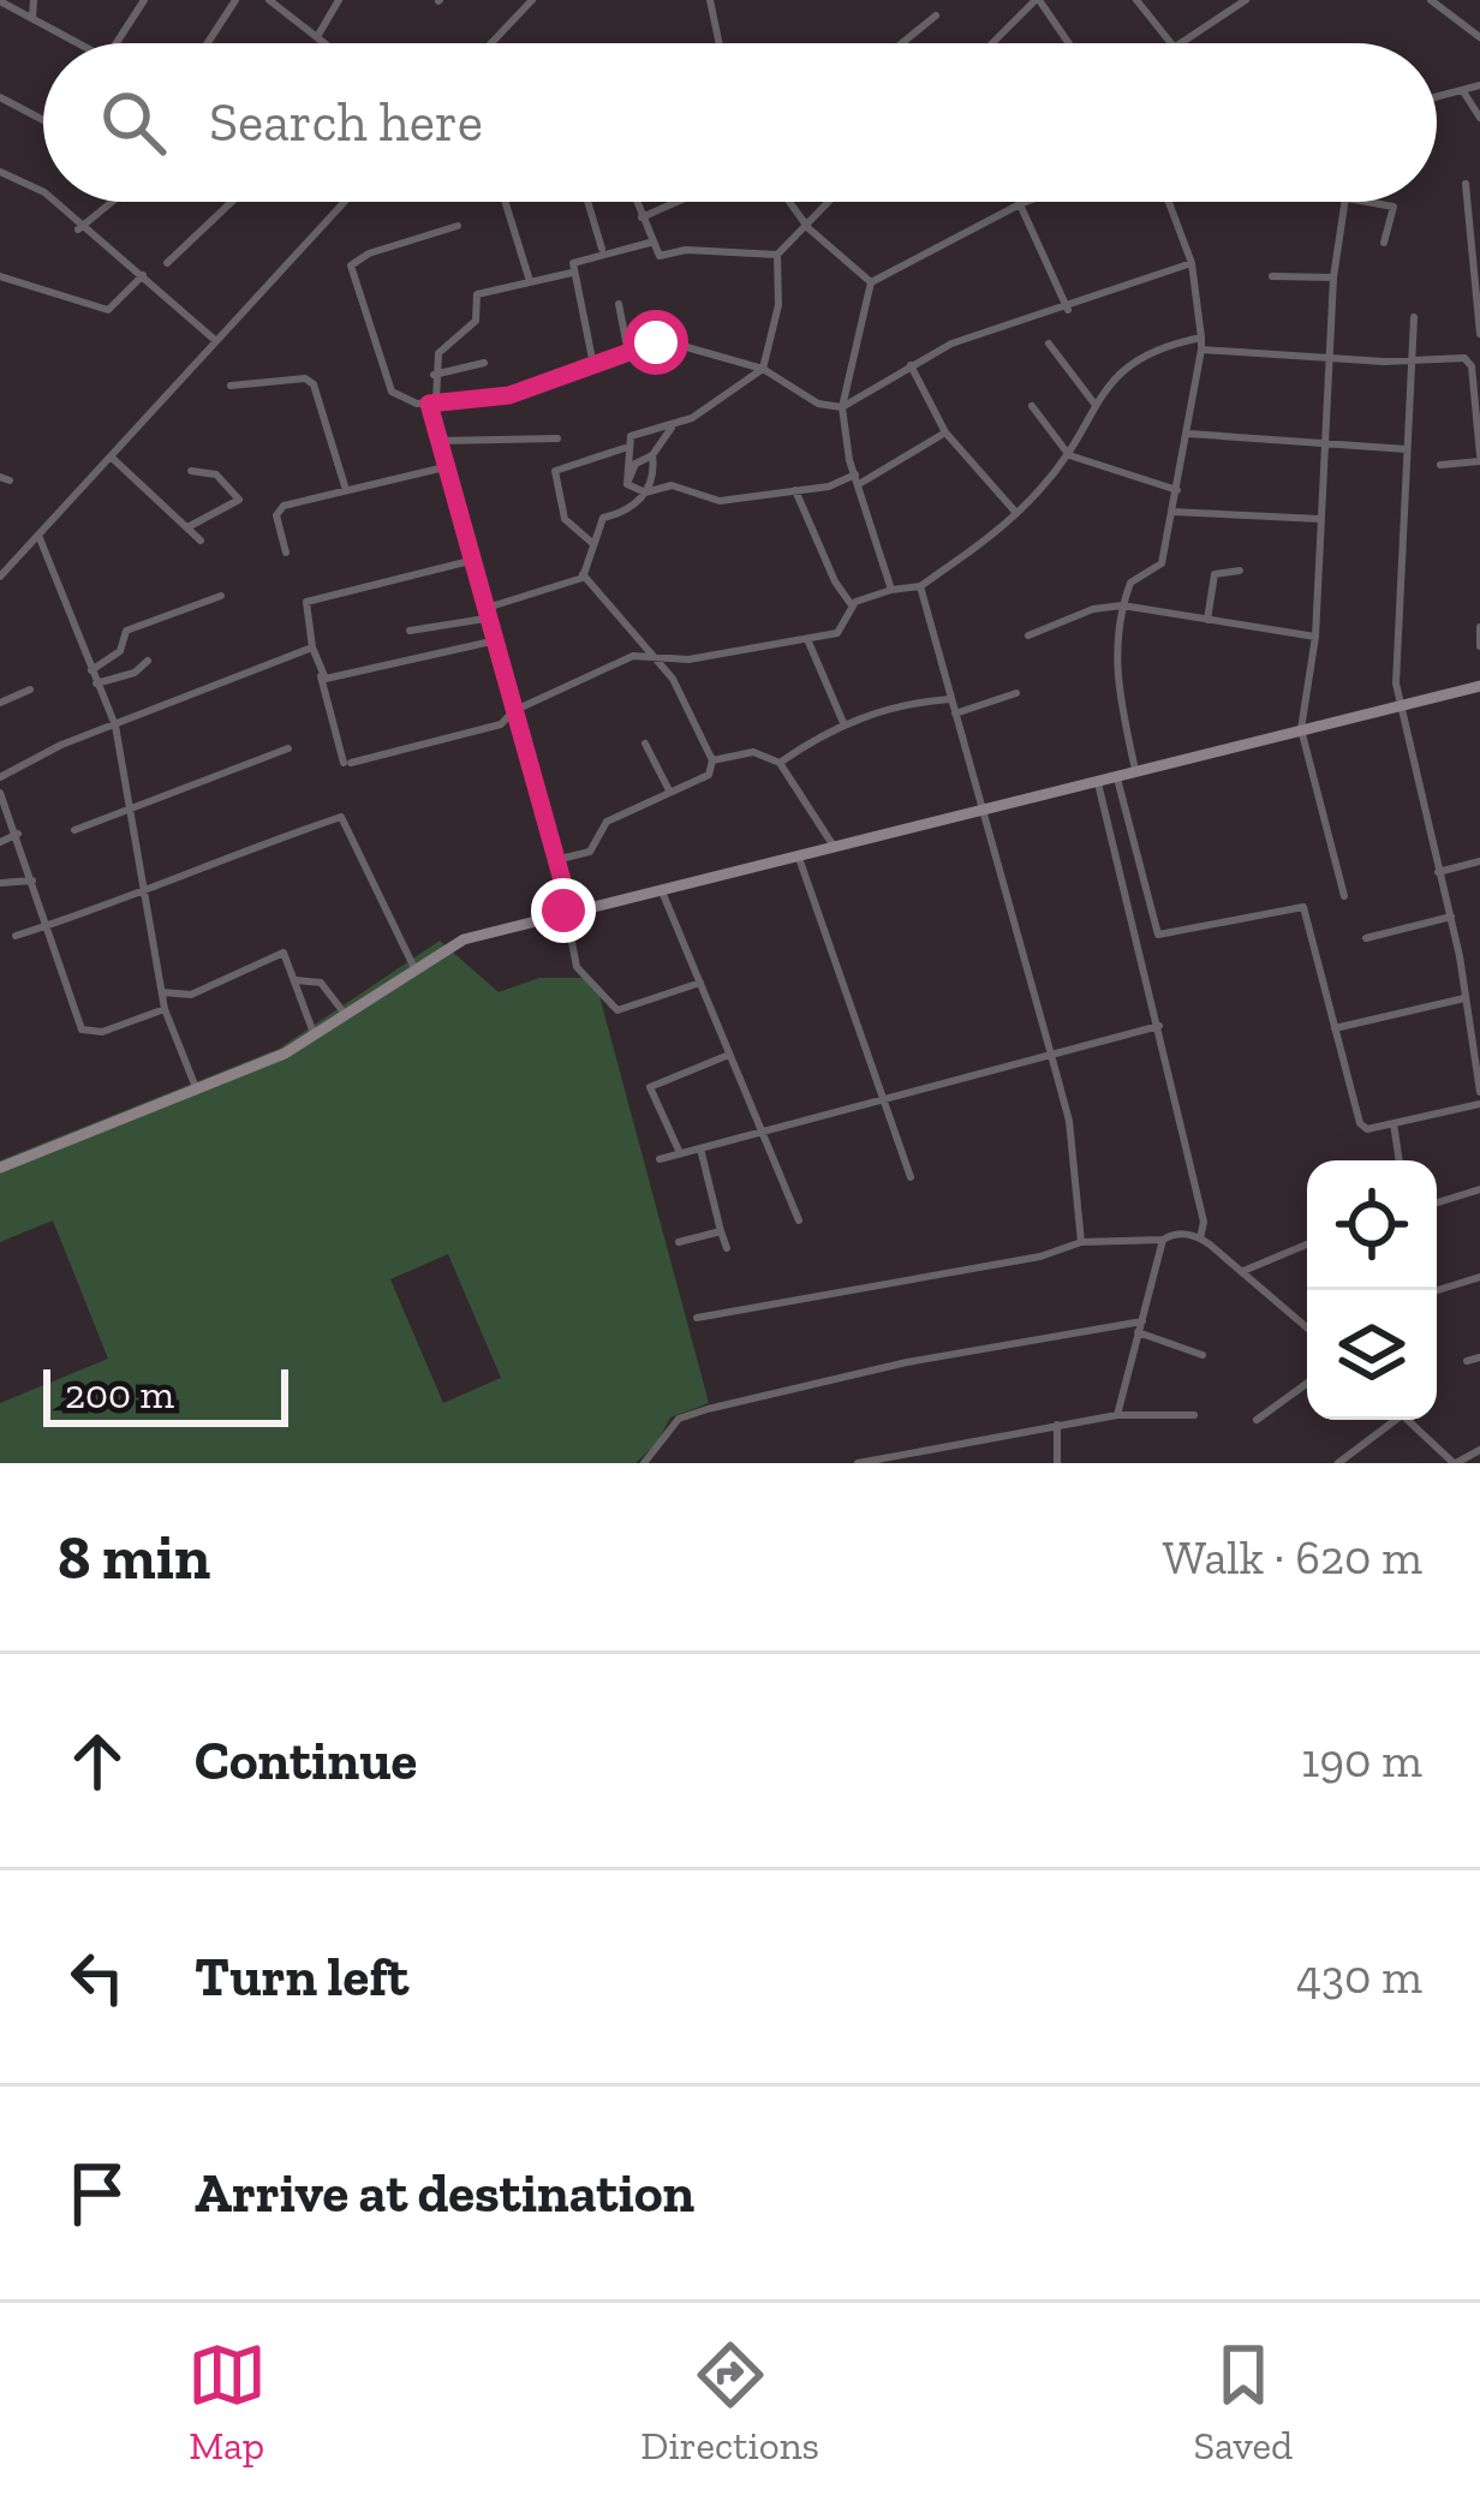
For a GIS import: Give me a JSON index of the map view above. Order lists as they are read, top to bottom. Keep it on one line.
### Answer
{"scale_bar":"200 m","page":{"search":"Search here","scale":"200 m","heading":["8 min","Walk · 620 m"],"list":[["Continue","190 m"],["Turn left","430 m"],"Arrive at destination"],"nav":["Map","Directions","Saved"]}}
